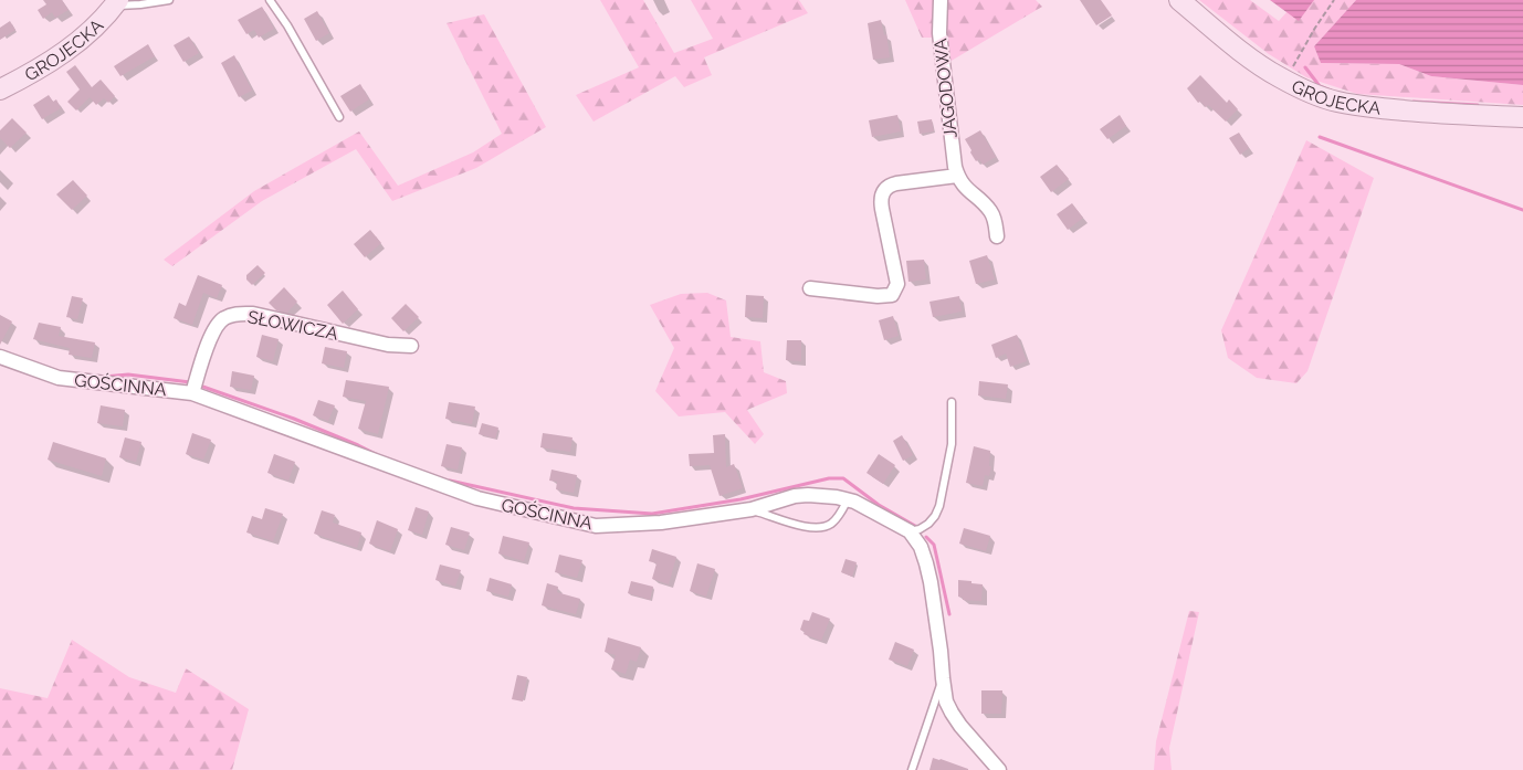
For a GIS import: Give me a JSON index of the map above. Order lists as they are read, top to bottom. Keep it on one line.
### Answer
{"streets":{"street":["GROJECKA","JAGODOWA","SŁOWICZA","GOŚCINNA"]},"crossings":[["SŁOWICZA","GOŚCINNA"]]}
